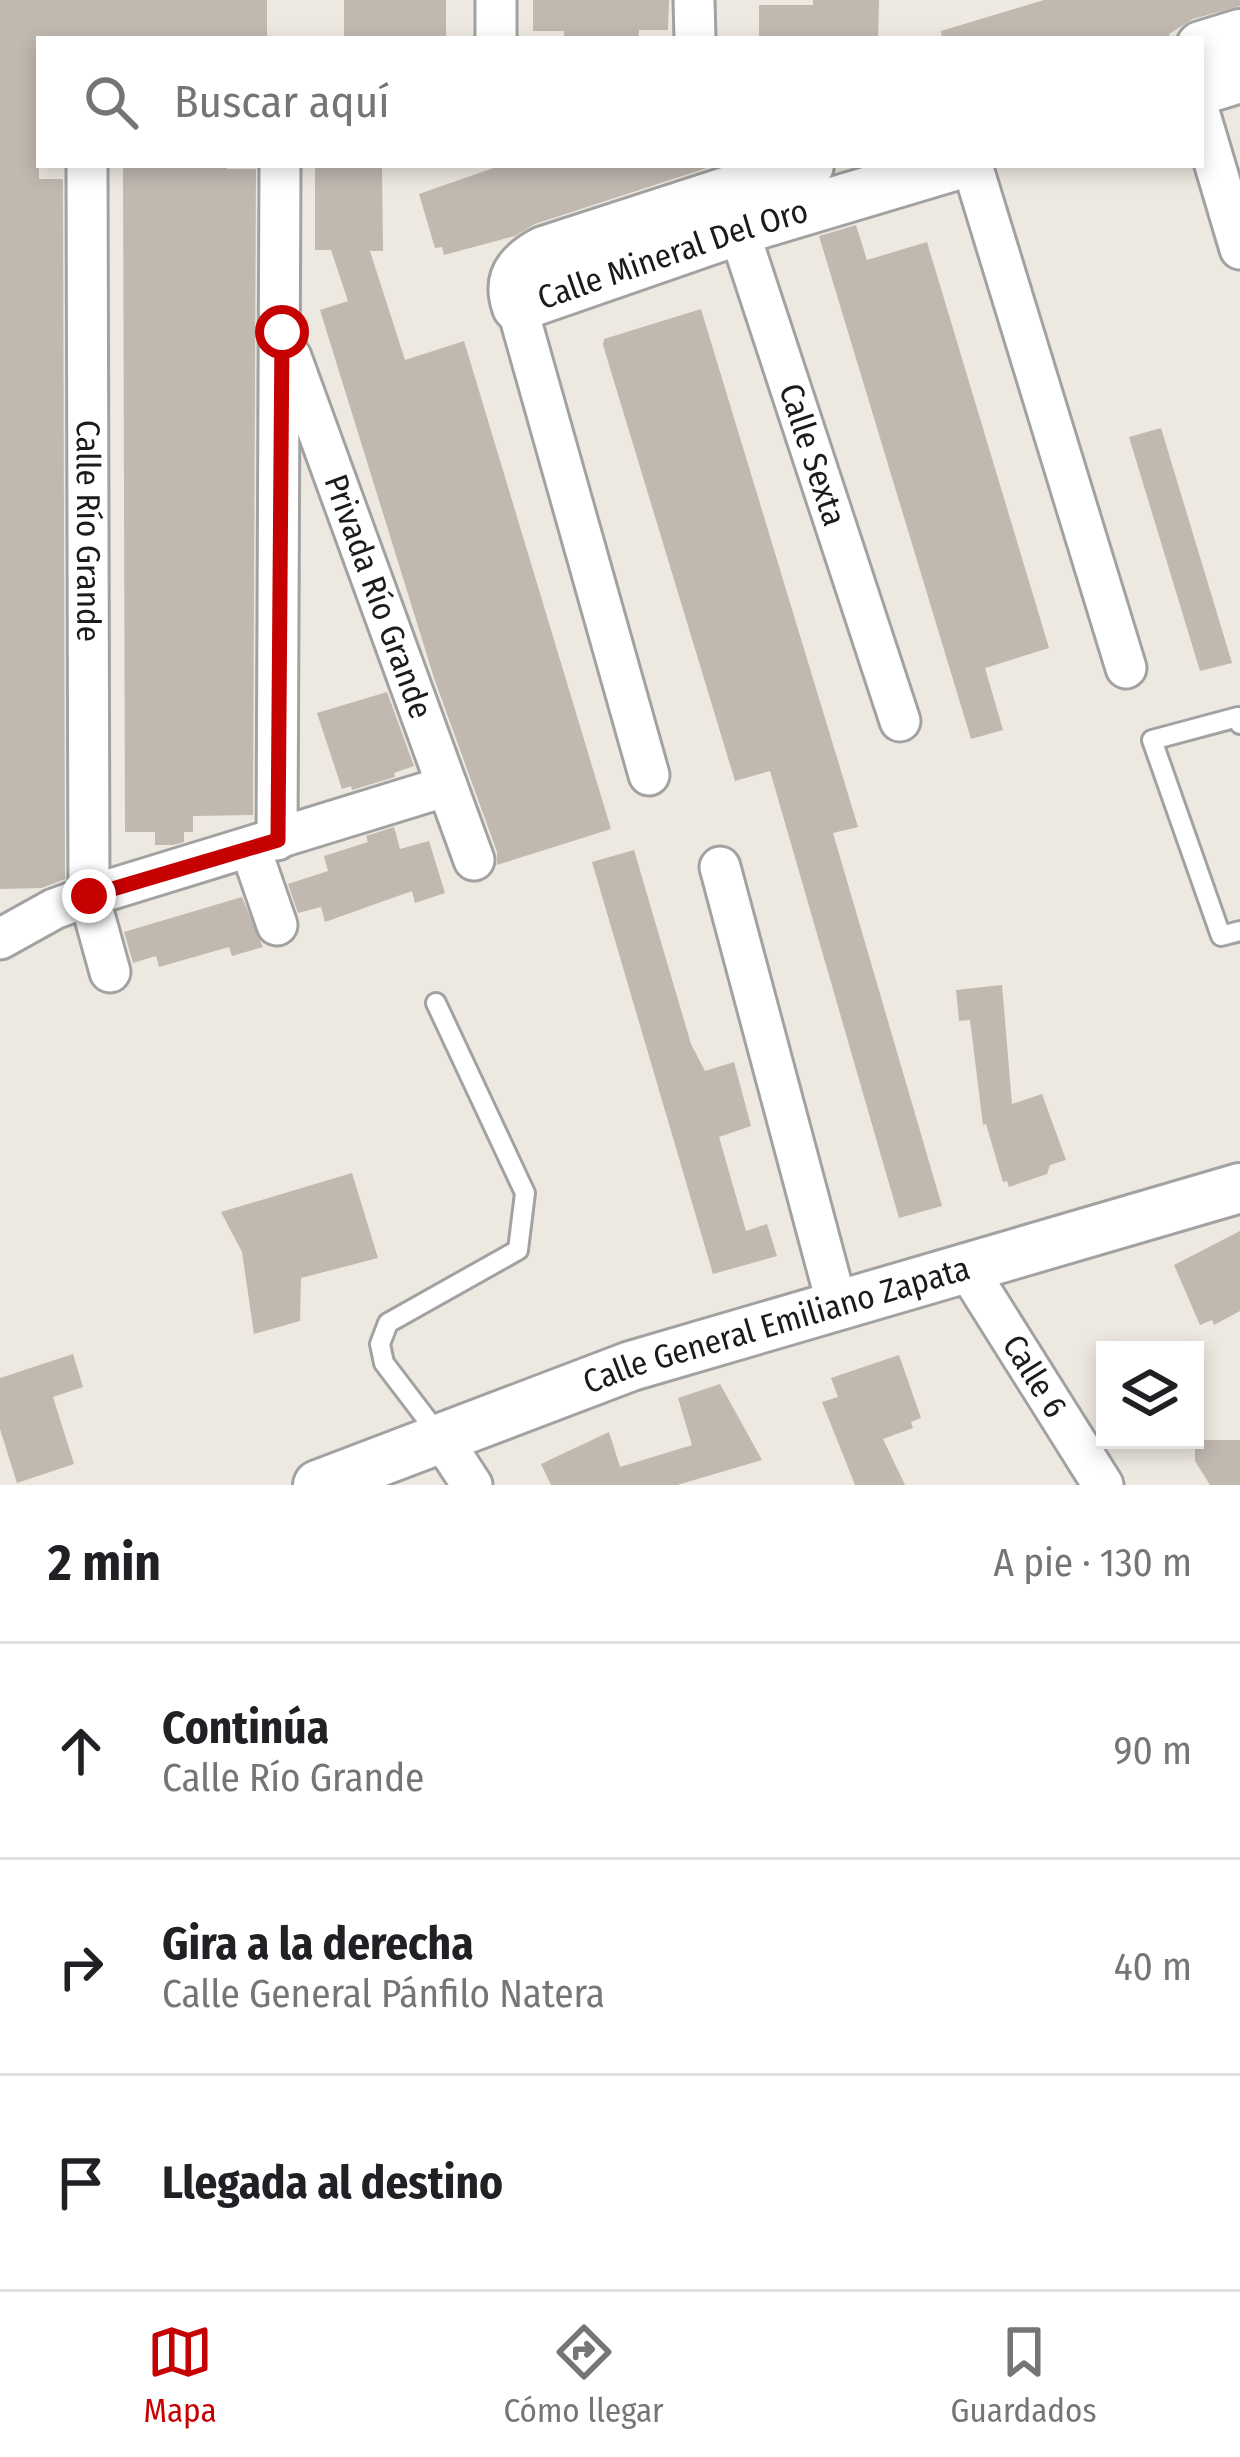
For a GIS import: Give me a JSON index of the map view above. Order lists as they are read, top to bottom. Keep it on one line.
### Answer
{"streets":{"street":["Calle Mineral Del Oro","Calle Sexta","Calle Río Grande","Privada Río Grande","Calle General Emiliano Zapata","Calle 6"]},"crossings":[["Calle Mineral Del Oro","Calle Sexta"],["Calle General Emiliano Zapata","Calle 6"]],"page":{"search":"Buscar aquí","heading":["2 min","A pie · 130 m"],"list":[["Continúa","Calle Río Grande","90 m"],["Gira a la derecha","Calle General Pánfilo Natera","40 m"],"Llegada al destino"],"nav":["Mapa","Cómo llegar","Guardados"]}}
